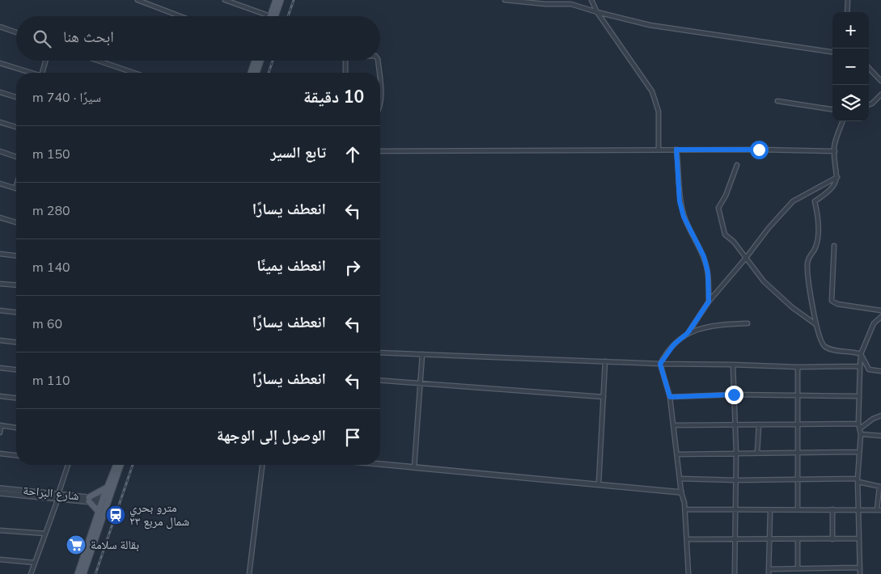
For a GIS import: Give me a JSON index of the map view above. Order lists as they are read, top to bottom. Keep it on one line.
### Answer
{"streets":{"street":["شارع البراحة"]},"places":{"station":["مترو بحري شمال مربع ٢٣"],"supermarket":["بقالة سلامة"]},"page":{"map_buttons":["+","−"],"search":"ابحث هنا","heading":["10 دقيقة","سيرًا · 740 m"],"list":[["تابع السير","150 m"],["انعطف يسارًا","280 m"],["انعطف يمينًا","140 m"],["انعطف يسارًا","60 m"],["انعطف يسارًا","110 m"],"الوصول إلى الوجهة"]}}
